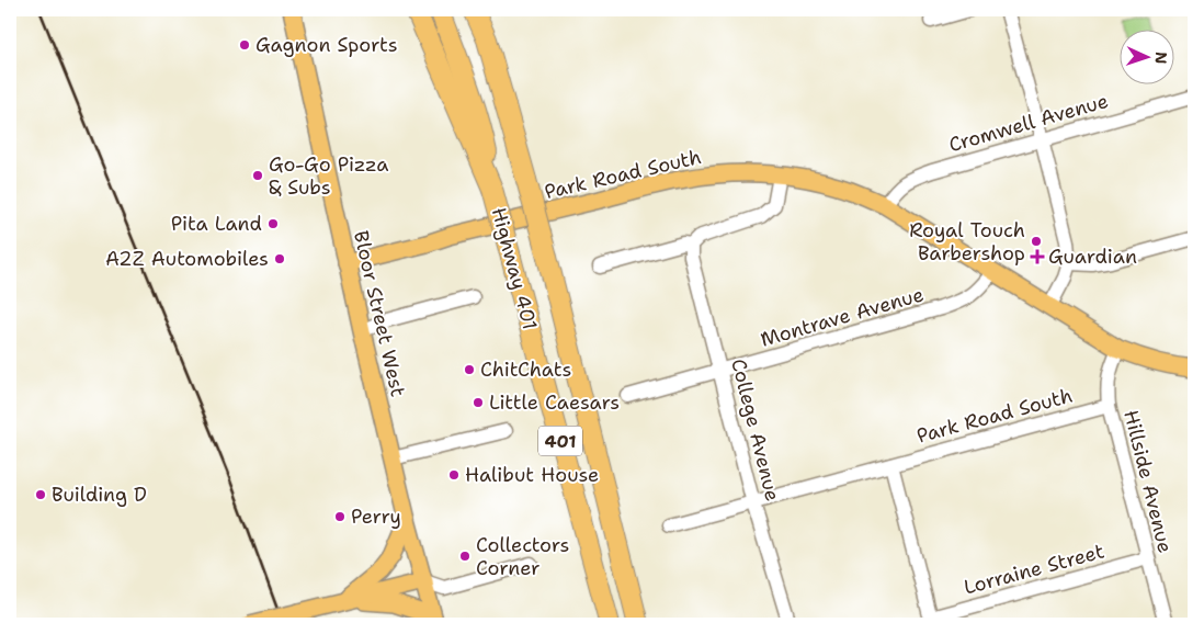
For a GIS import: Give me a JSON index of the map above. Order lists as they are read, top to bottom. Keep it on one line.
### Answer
{"streets":{"highway":["Highway 401","401"],"main road":["Park Road South","Bloor Street West"],"street":["Cromwell Avenue","Montrave Avenue","College Avenue","Hillside Avenue","Lorraine Street"]},"crossings":[["Cromwell Avenue","Park Road South"],["Park Road South","Bloor Street West"],["Park Road South","Montrave Avenue"],["Park Road South","College Avenue"],["Park Road South","Hillside Avenue"],["Montrave Avenue","College Avenue"],["Hillside Avenue","Lorraine Street"]],"places":{"other":["Gagnon Sports","Go-Go Pizza & Subs","Pita Land","Royal Touch Barbershop","A2Z Automobiles","ChitChats","Little Caesars","Halibut House","Building D","Perry","Collectors Corner"],"health":["Guardian"]},"north":"right"}
